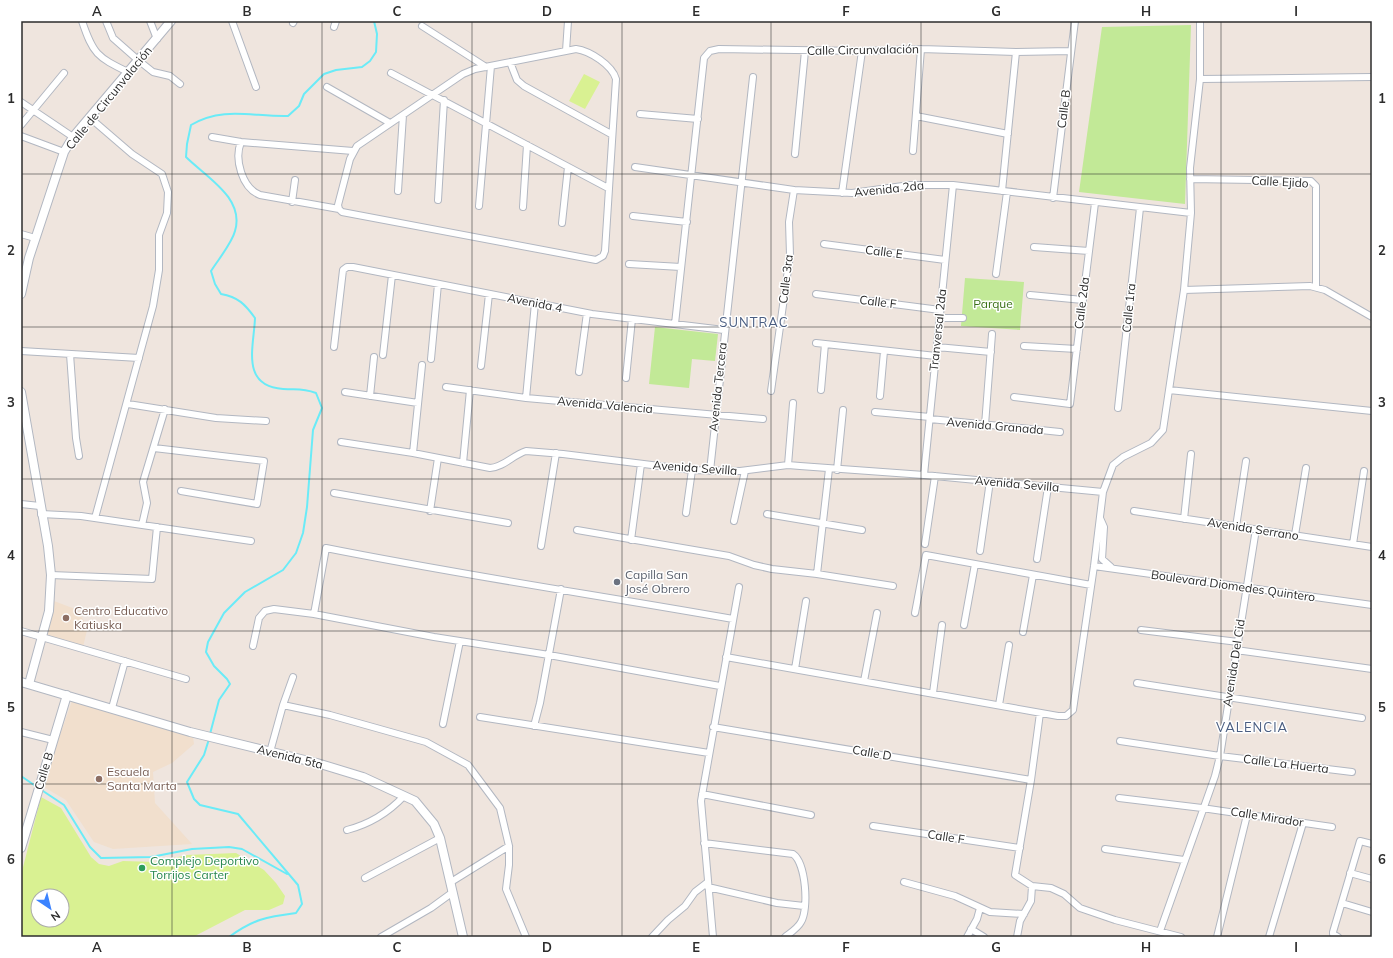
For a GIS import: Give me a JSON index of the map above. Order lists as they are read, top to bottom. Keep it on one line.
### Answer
{"streets":{"street":["Calle Circunvalación","Calle de Circunvalación","Calle B","Calle Ejido","Avenida 2da","Calle E","Calle 3ra","Calle F","Avenida 4","Calle 2da","Calle 1ra","Tranversal 2da","Avenida Tercera","Avenida Valencia","Avenida Granada","Avenida Sevilla","Avenida Serrano","Boulevard Diomedes Quintero","Avenida Del Cid","Calle D","Avenida 5ta","Calle La Huerta","Calle Mirador"]},"crossings":[["Calle Circunvalación","Calle B"],["Calle B","Avenida 2da"],["Calle B","Avenida 5ta"],["Avenida 2da","Calle 3ra"],["Avenida 2da","Calle 2da"],["Avenida 2da","Calle 1ra"],["Avenida 2da","Tranversal 2da"],["Avenida 2da","Avenida Tercera"],["Calle E","Tranversal 2da"],["Calle F","Tranversal 2da"],["Avenida 4","Avenida Tercera"],["Tranversal 2da","Avenida Granada"],["Tranversal 2da","Avenida Sevilla"],["Avenida Tercera","Avenida Valencia"],["Avenida Tercera","Avenida Sevilla"],["Avenida Serrano","Avenida Del Cid"],["Boulevard Diomedes Quintero","Avenida Del Cid"],["Avenida Del Cid","Calle La Huerta"],["Avenida Del Cid","Calle Mirador"]],"districts":["SUNTRAC","VALENCIA"],"parks":["Parque"],"places":["Capilla San José Obrero","Centro Educativo Katiuska","Escuela Santa Marta","Complejo Deportivo Torrijos Carter"],"north":"bottom right","grid":{"columns":["A","B","C","D","E","F","G","H","I"],"rows":["1","2","3","4","5","6"]}}
